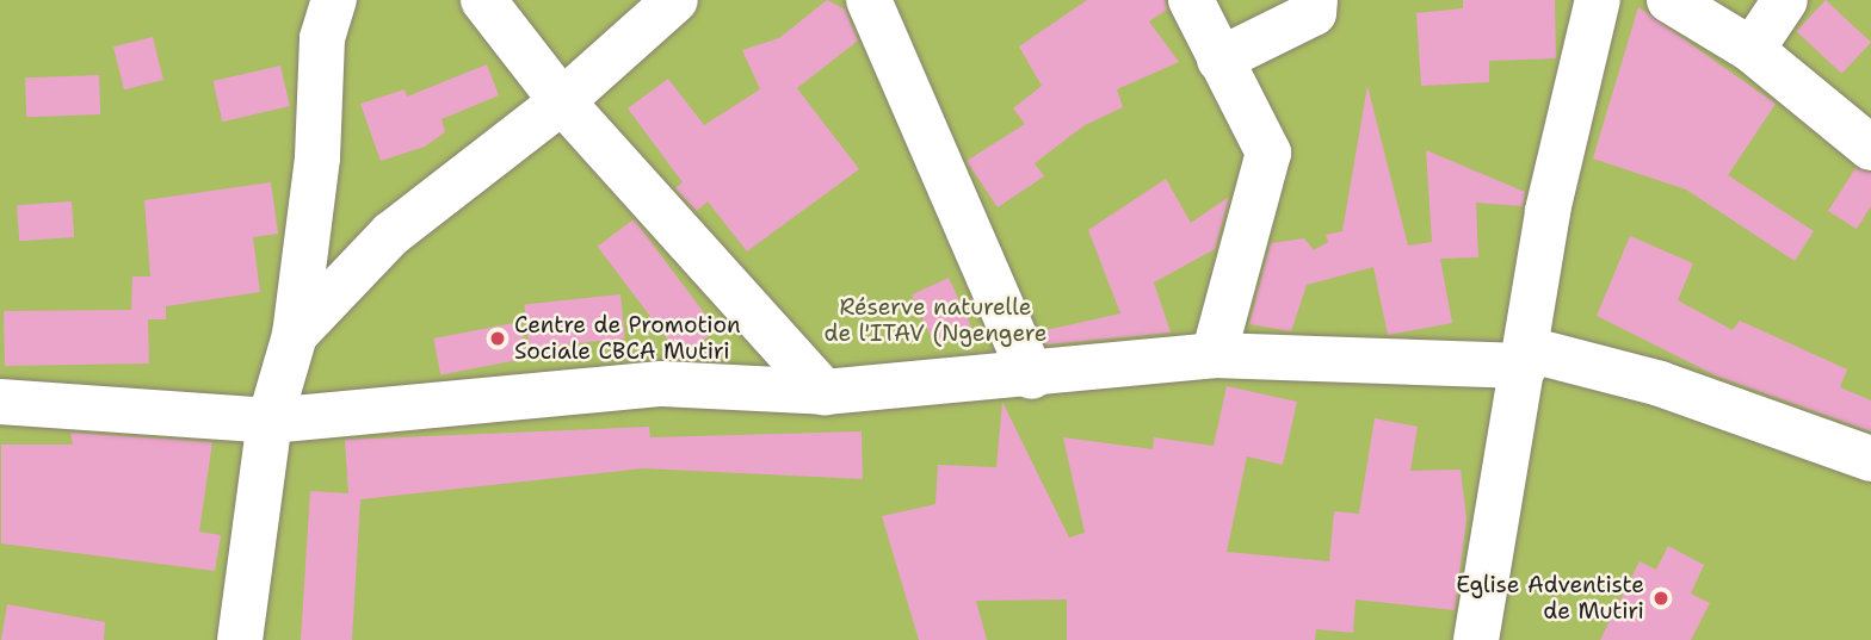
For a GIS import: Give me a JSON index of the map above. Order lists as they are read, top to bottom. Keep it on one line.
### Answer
{"parks":["Réserve naturelle de l'ITAV (Ngengere"],"places":["Centre de Promotion Sociale CBCA Mutiri","Eglise Adventiste de Mutiri"]}
